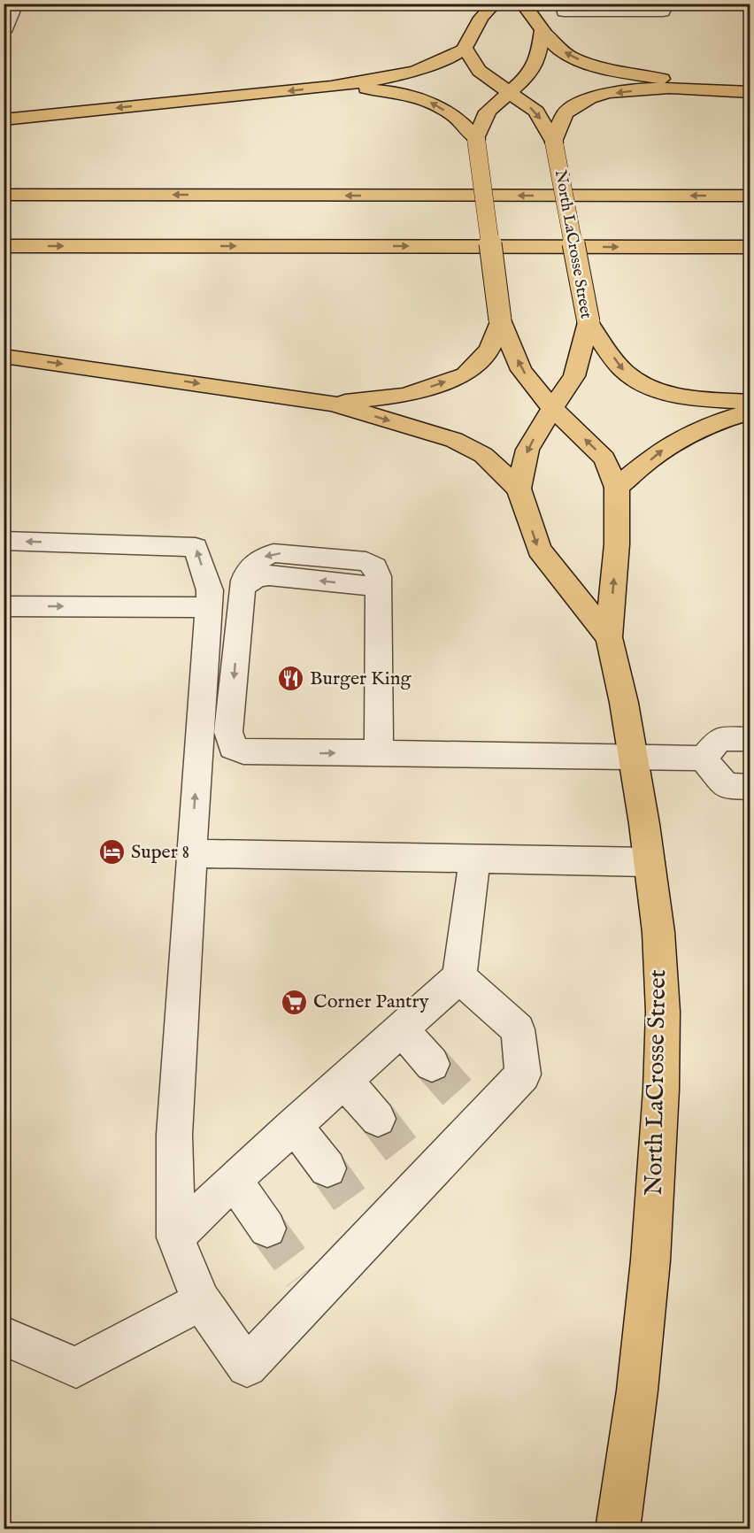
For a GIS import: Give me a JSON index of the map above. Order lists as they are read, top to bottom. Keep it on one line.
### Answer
{"streets":{"main road":["North LaCrosse Street"]},"places":{"restaurant":["Burger King"],"hotel":["Super 8"],"supermarket":["Corner Pantry"]}}
